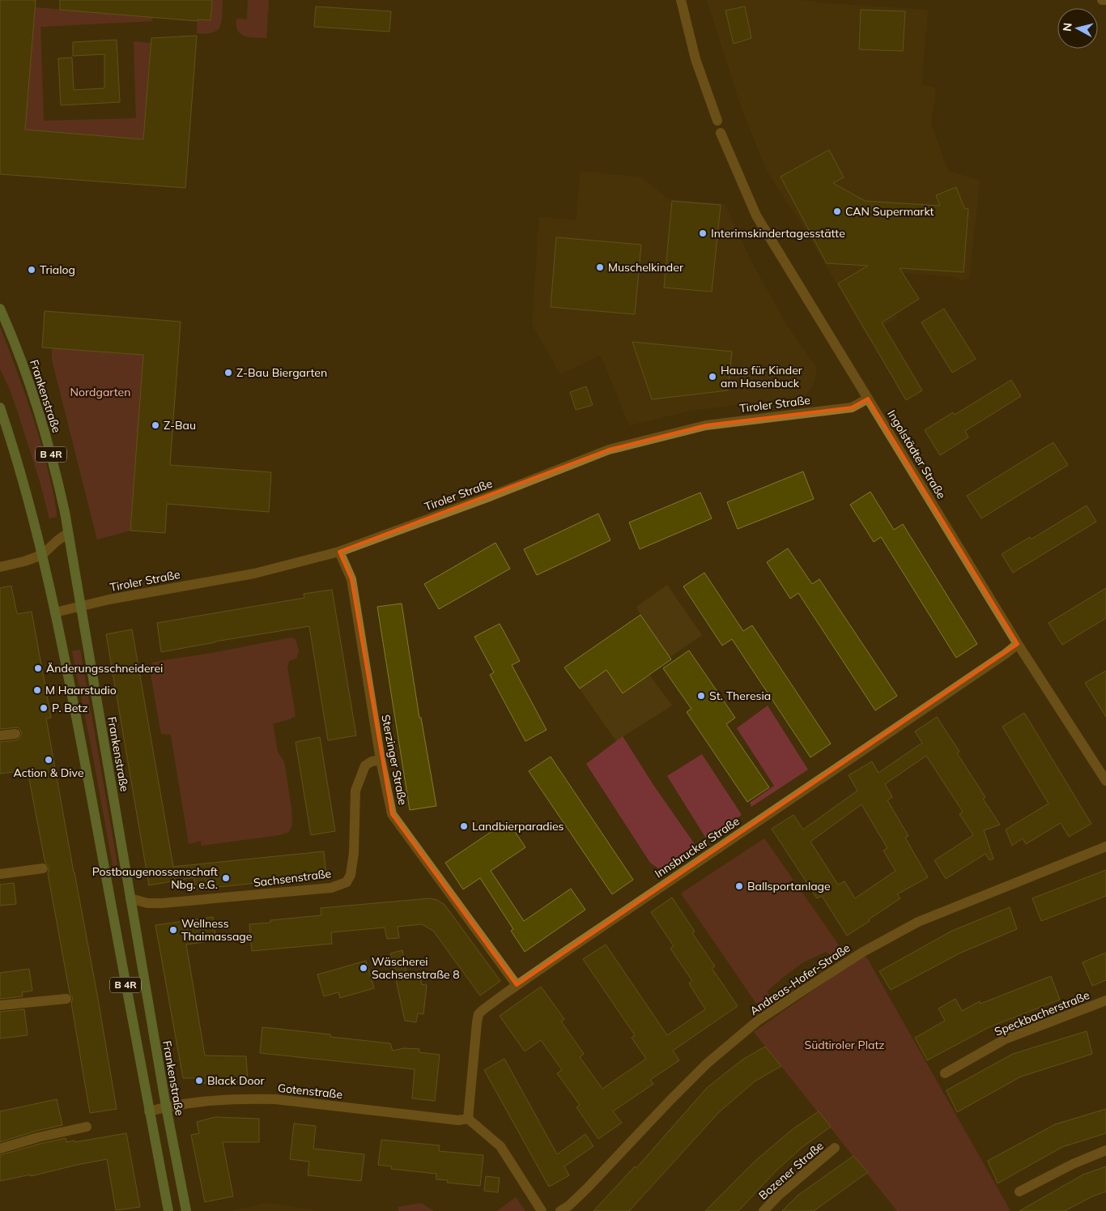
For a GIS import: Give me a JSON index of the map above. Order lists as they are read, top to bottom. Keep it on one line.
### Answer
{"streets":{"main road":["Frankenstraße","B 4R"],"street":["Tiroler Straße","Ingolstädter Straße","Sterzinger Straße","Innsbrucker Straße","Sachsenstraße","Andreas-Hofer-Straße","Speckbacherstraße","Gotenstraße","Bozener Straße"]},"crossings":[["Frankenstraße","Tiroler Straße"],["Frankenstraße","Sachsenstraße"],["Frankenstraße","Gotenstraße"],["Tiroler Straße","B 4R"],["Tiroler Straße","Ingolstädter Straße"],["Tiroler Straße","Sterzinger Straße"],["B 4R","Gotenstraße"],["Ingolstädter Straße","Innsbrucker Straße"],["Sterzinger Straße","Innsbrucker Straße"],["Sterzinger Straße","Sachsenstraße"],["Innsbrucker Straße","Gotenstraße"]],"parks":["Nordgarten","Südtiroler Platz"],"places":["CAN Supermarkt","Interimskindertagesstätte","Muschelkinder","Trialog","Z-Bau Biergarten","Haus für Kinder am Hasenbuck","Z-Bau","Änderungsschneiderei","M Haarstudio","St. Theresia","P. Betz","Action & Dive","Landbierparadies","Postbaugenossenschaft Nbg. e.G.","Ballsportanlage","Wellness Thaimassage","Wäscherei Sachsenstraße 8","Black Door"],"north":"left"}
